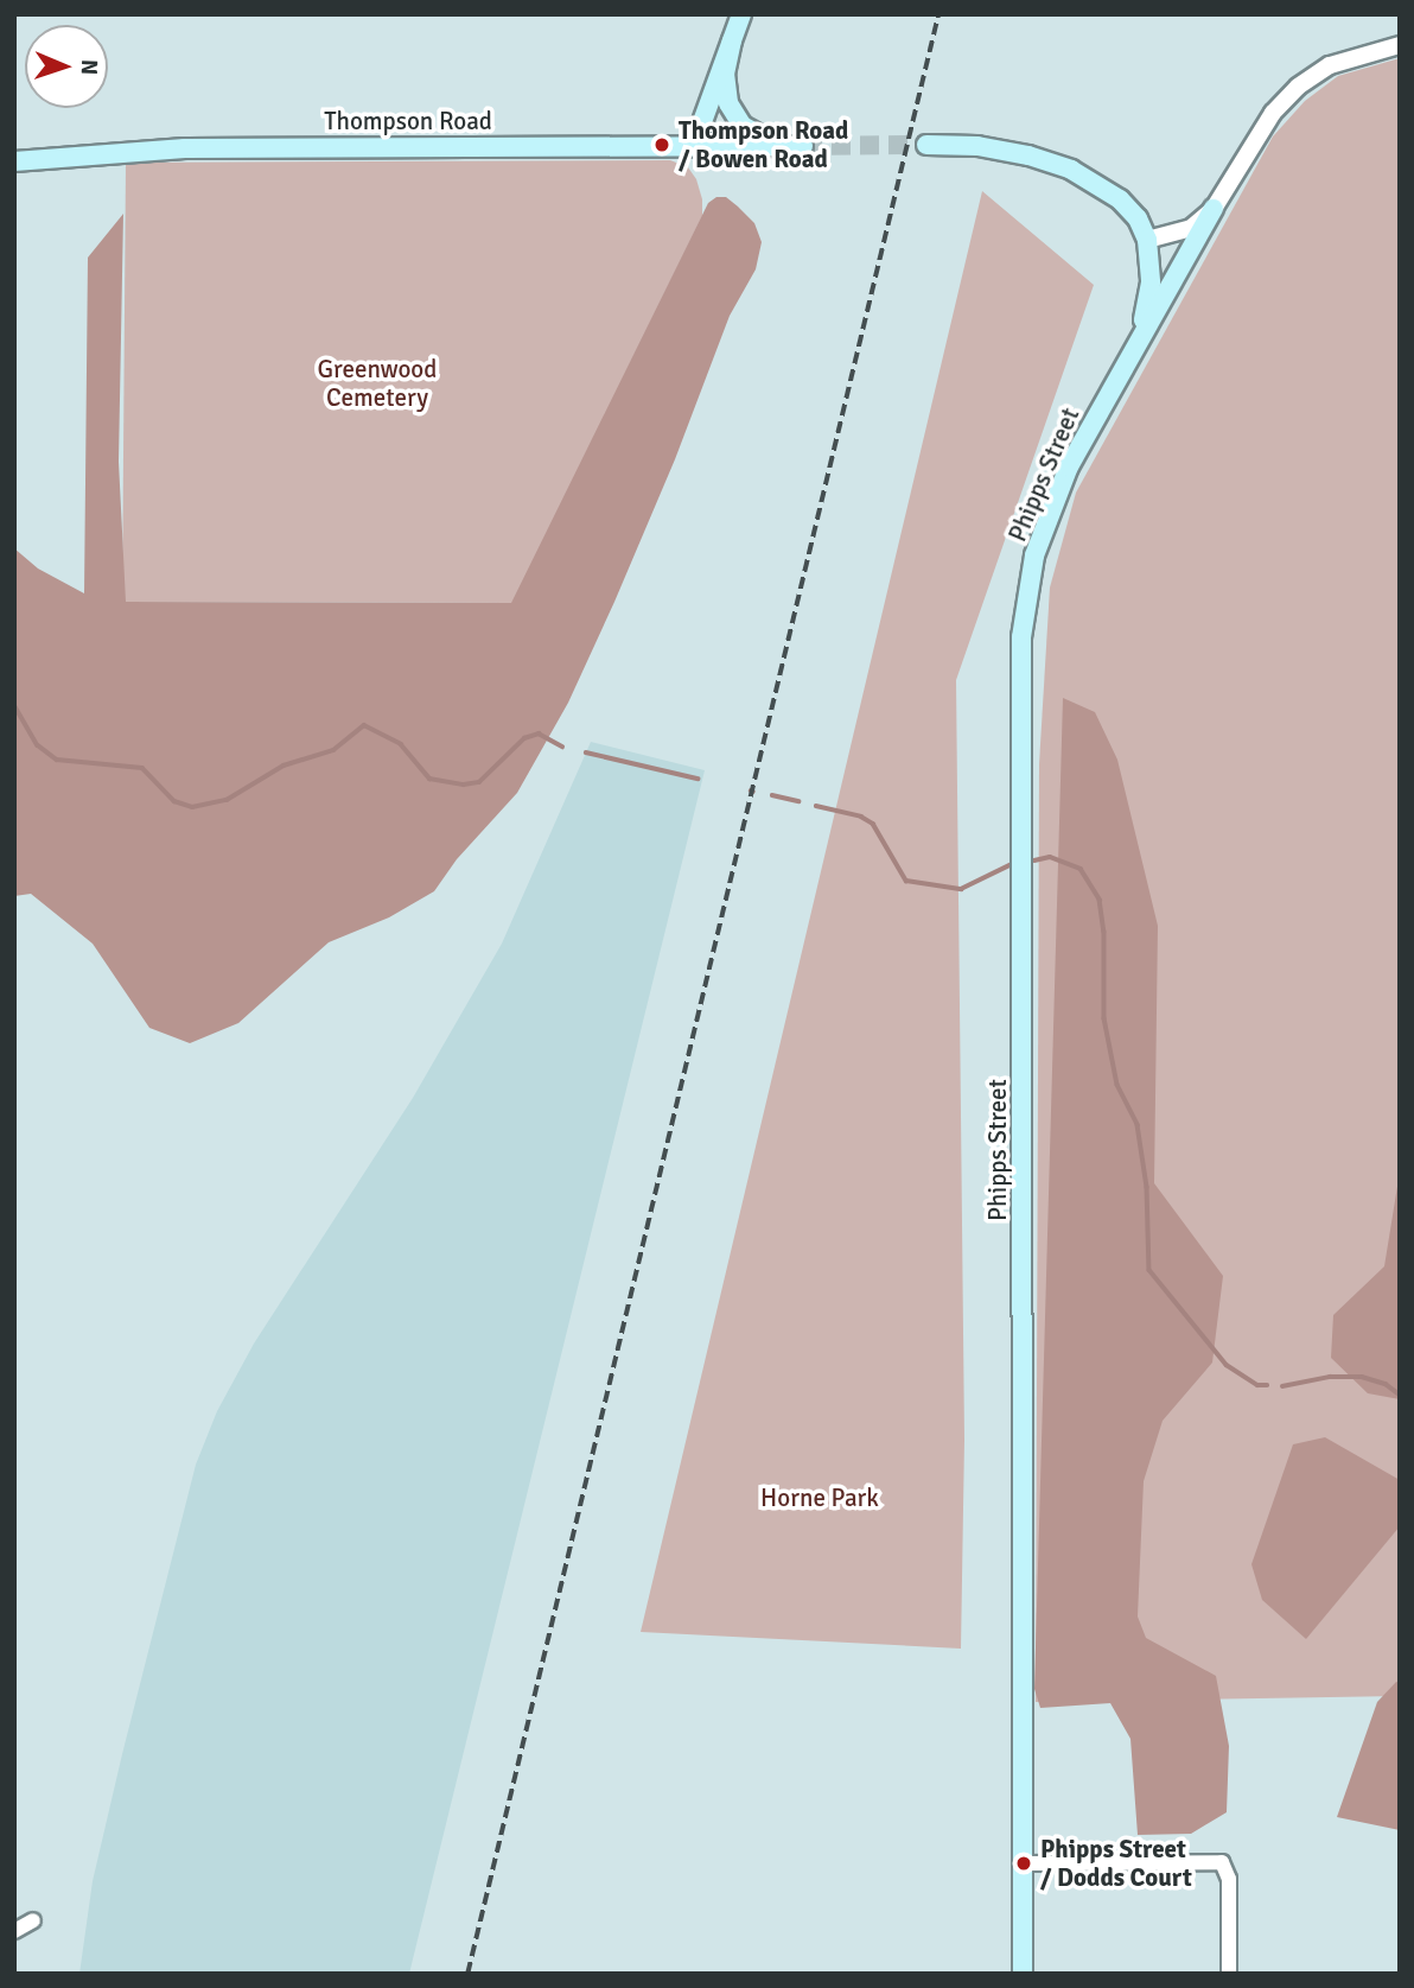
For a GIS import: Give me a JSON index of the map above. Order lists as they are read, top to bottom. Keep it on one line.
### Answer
{"streets":{"main road":["Thompson Road","Phipps Street"]},"parks":["Greenwood Cemetery","Horne Park"],"places":["Thompson Road / Bowen Road","Phipps Street / Dodds Court"],"north":"right"}
